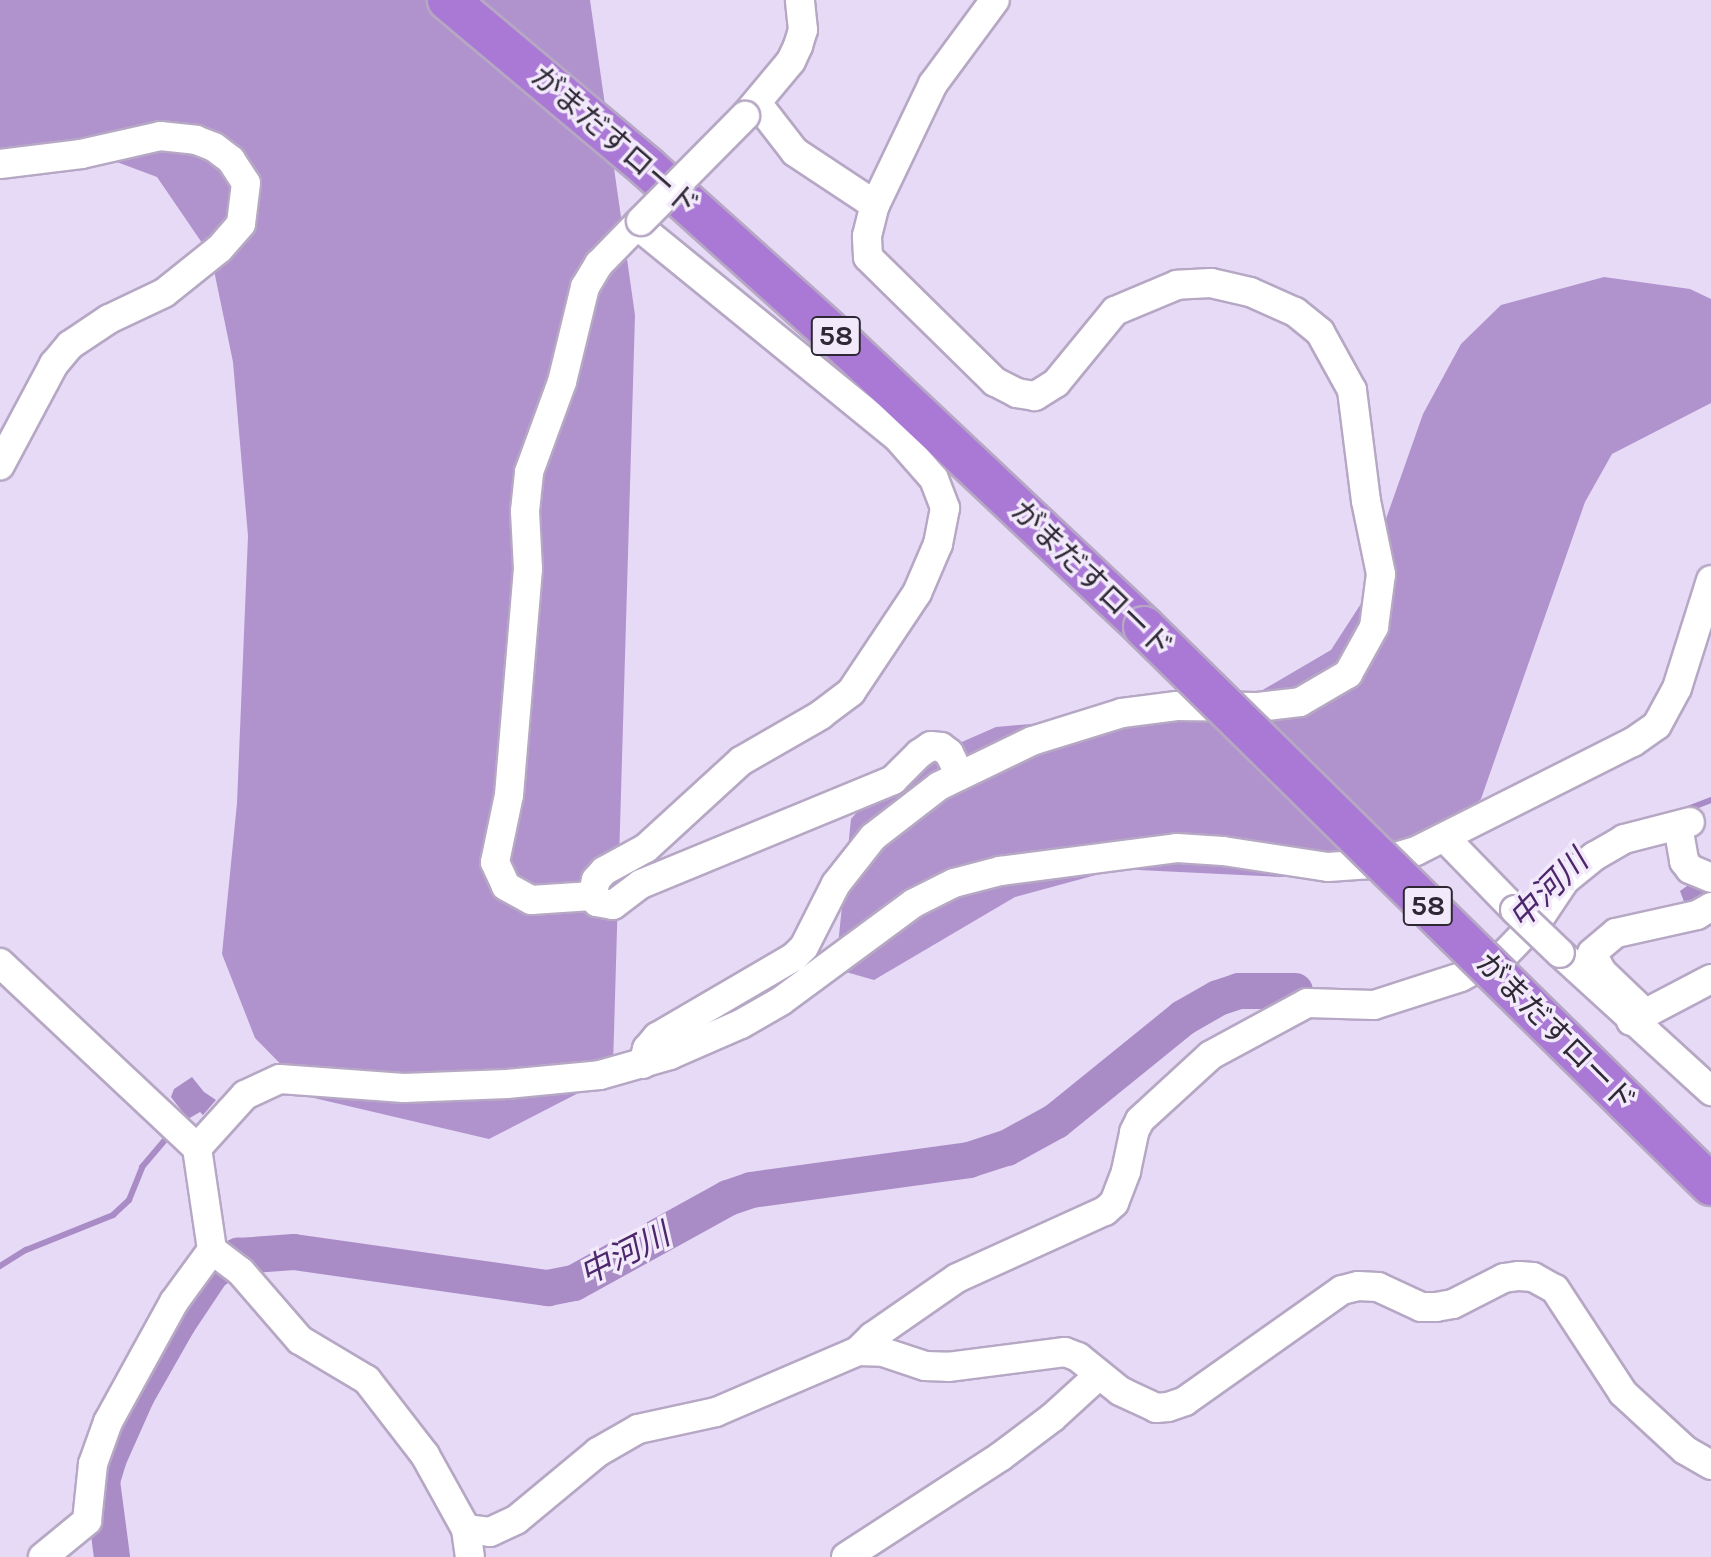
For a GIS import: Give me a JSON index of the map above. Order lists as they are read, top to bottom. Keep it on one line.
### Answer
{"streets":{"highway":["がまだすロード","58"]},"water":["中河川"]}
